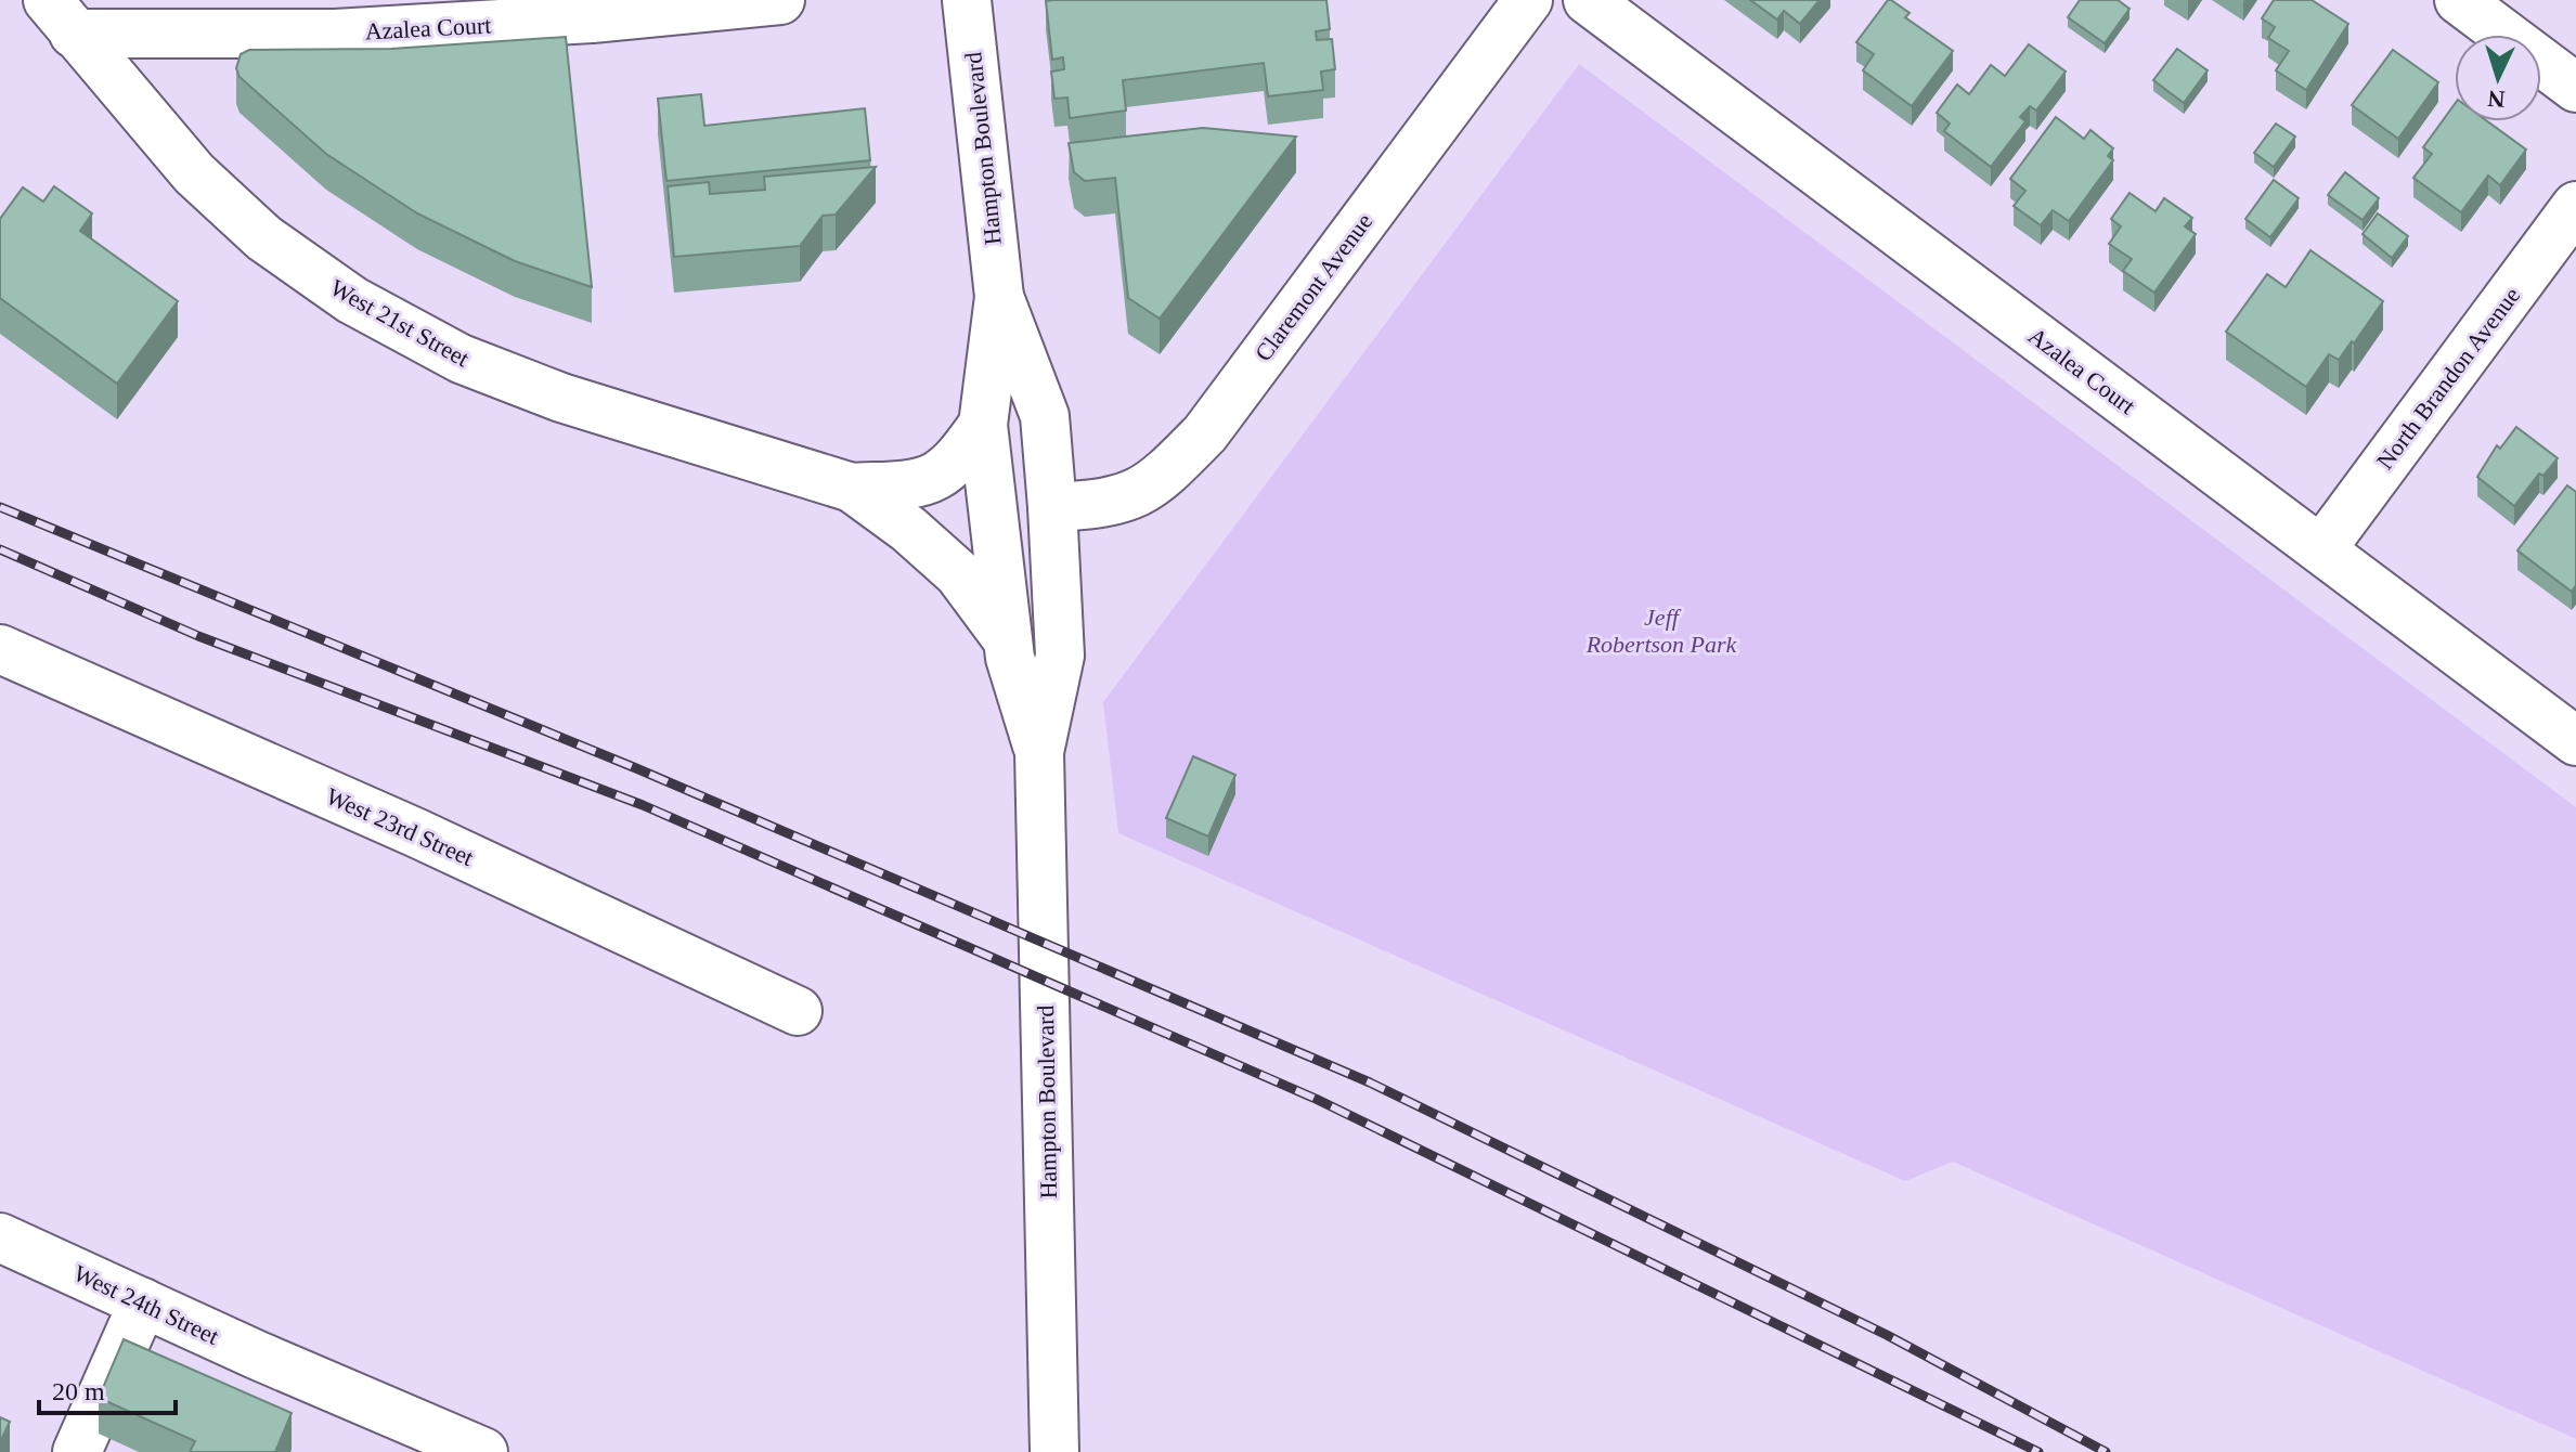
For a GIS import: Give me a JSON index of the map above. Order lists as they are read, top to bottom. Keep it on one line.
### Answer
{"streets":{"street":["Azalea Court","Hampton Boulevard","Claremont Avenue","West 21st Street","North Brandon Avenue","West 23rd Street","West 24th Street"]},"crossings":[["Azalea Court","West 21st Street"],["Azalea Court","North Brandon Avenue"],["Hampton Boulevard","Claremont Avenue"],["Hampton Boulevard","West 21st Street"]],"parks":["Jeff Robertson Park"],"scale_bar":"20 m","north":"bottom"}
